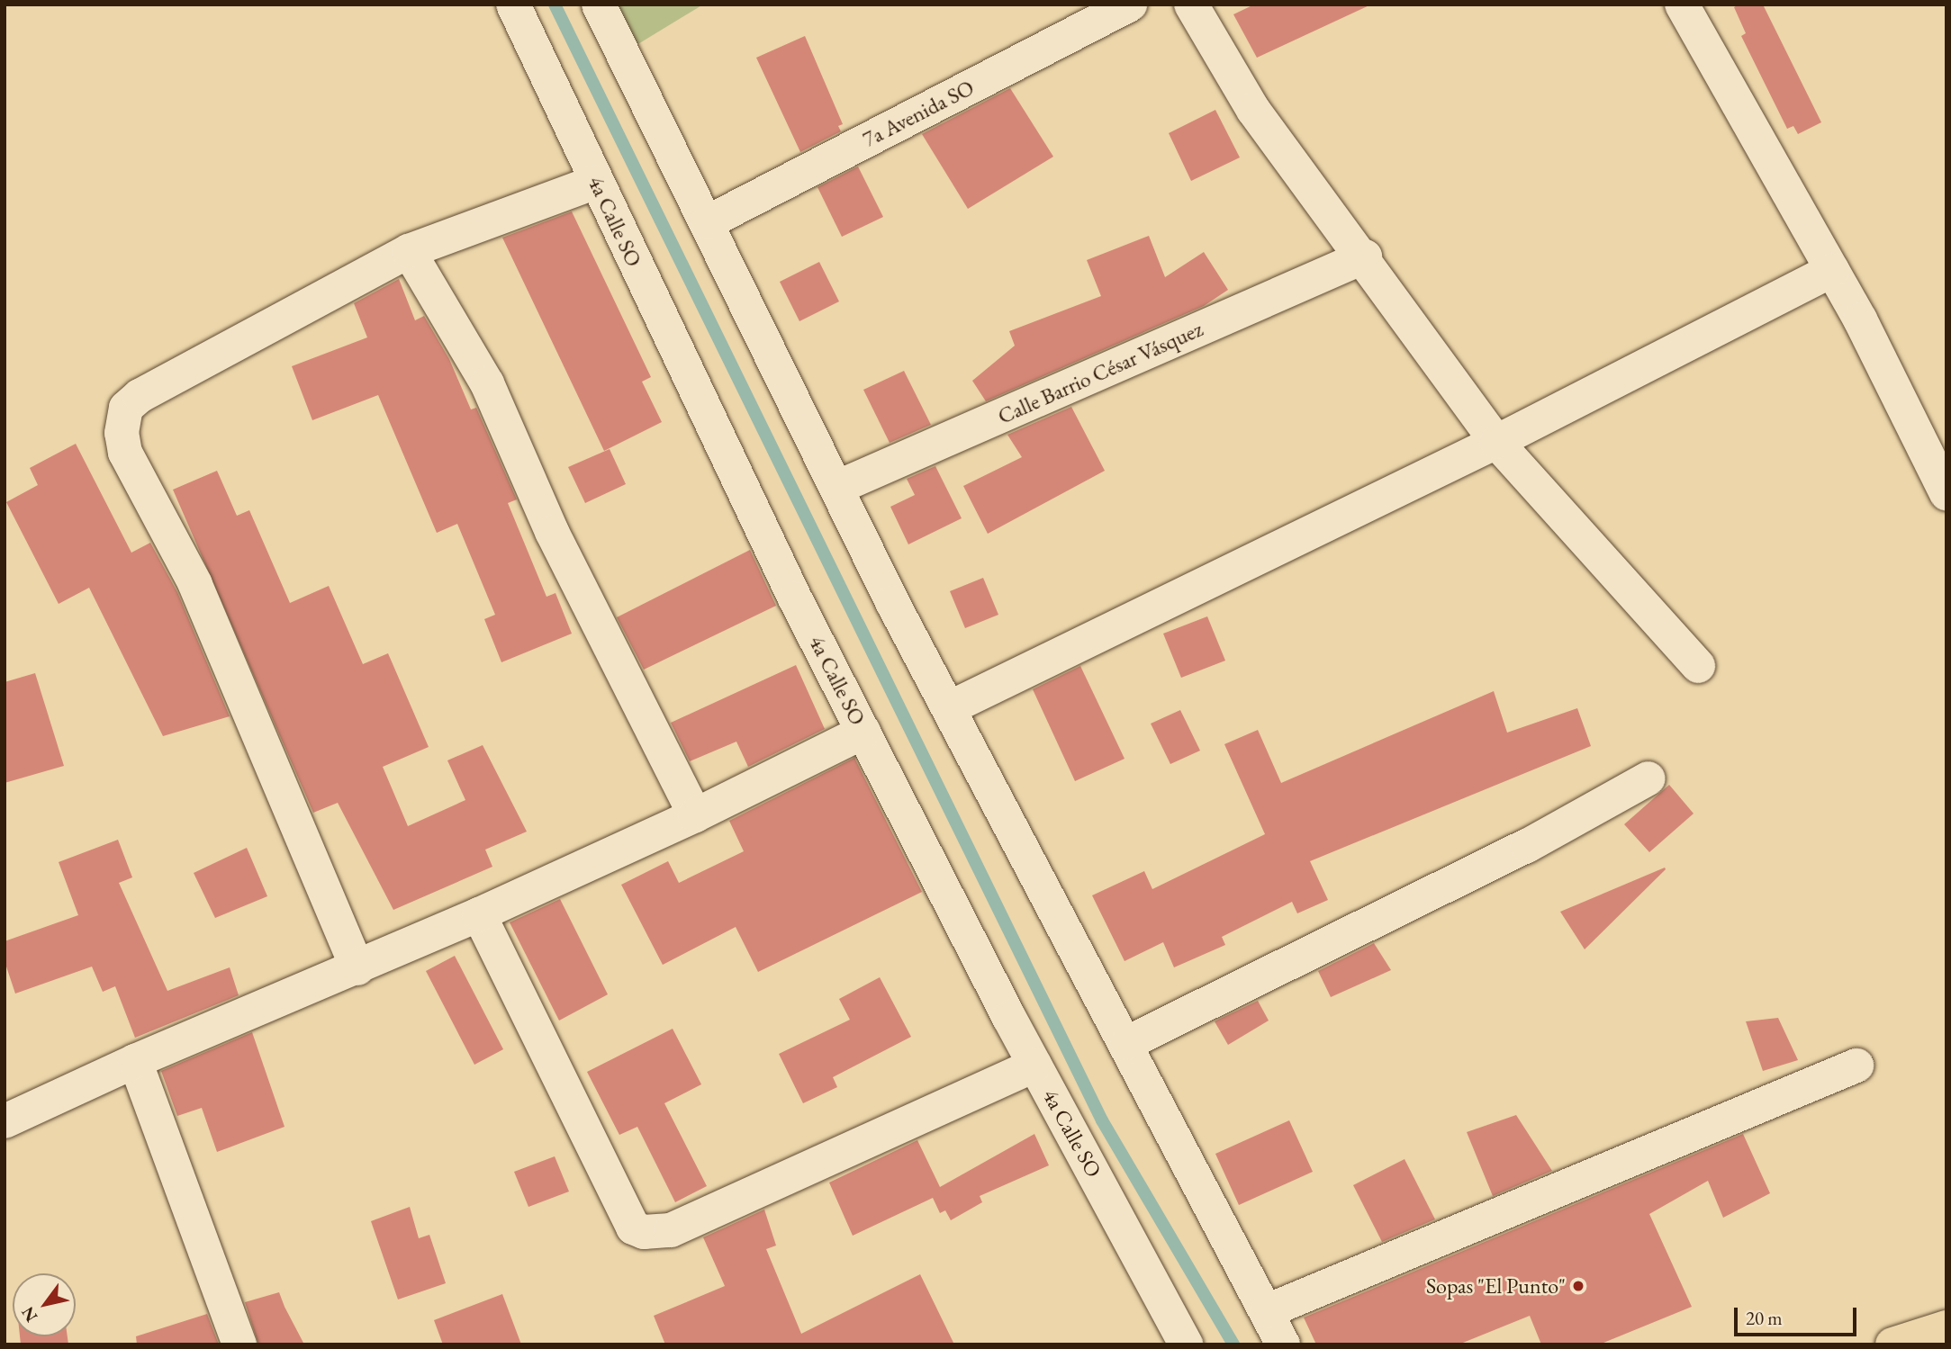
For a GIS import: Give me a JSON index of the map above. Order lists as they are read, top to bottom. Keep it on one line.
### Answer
{"streets":{"street":["7a Avenida SO","4a Calle SO","Calle Barrio César Vásquez"]},"places":["Sopas \"El Punto\""],"scale_bar":"20 m","north":"bottom left"}
